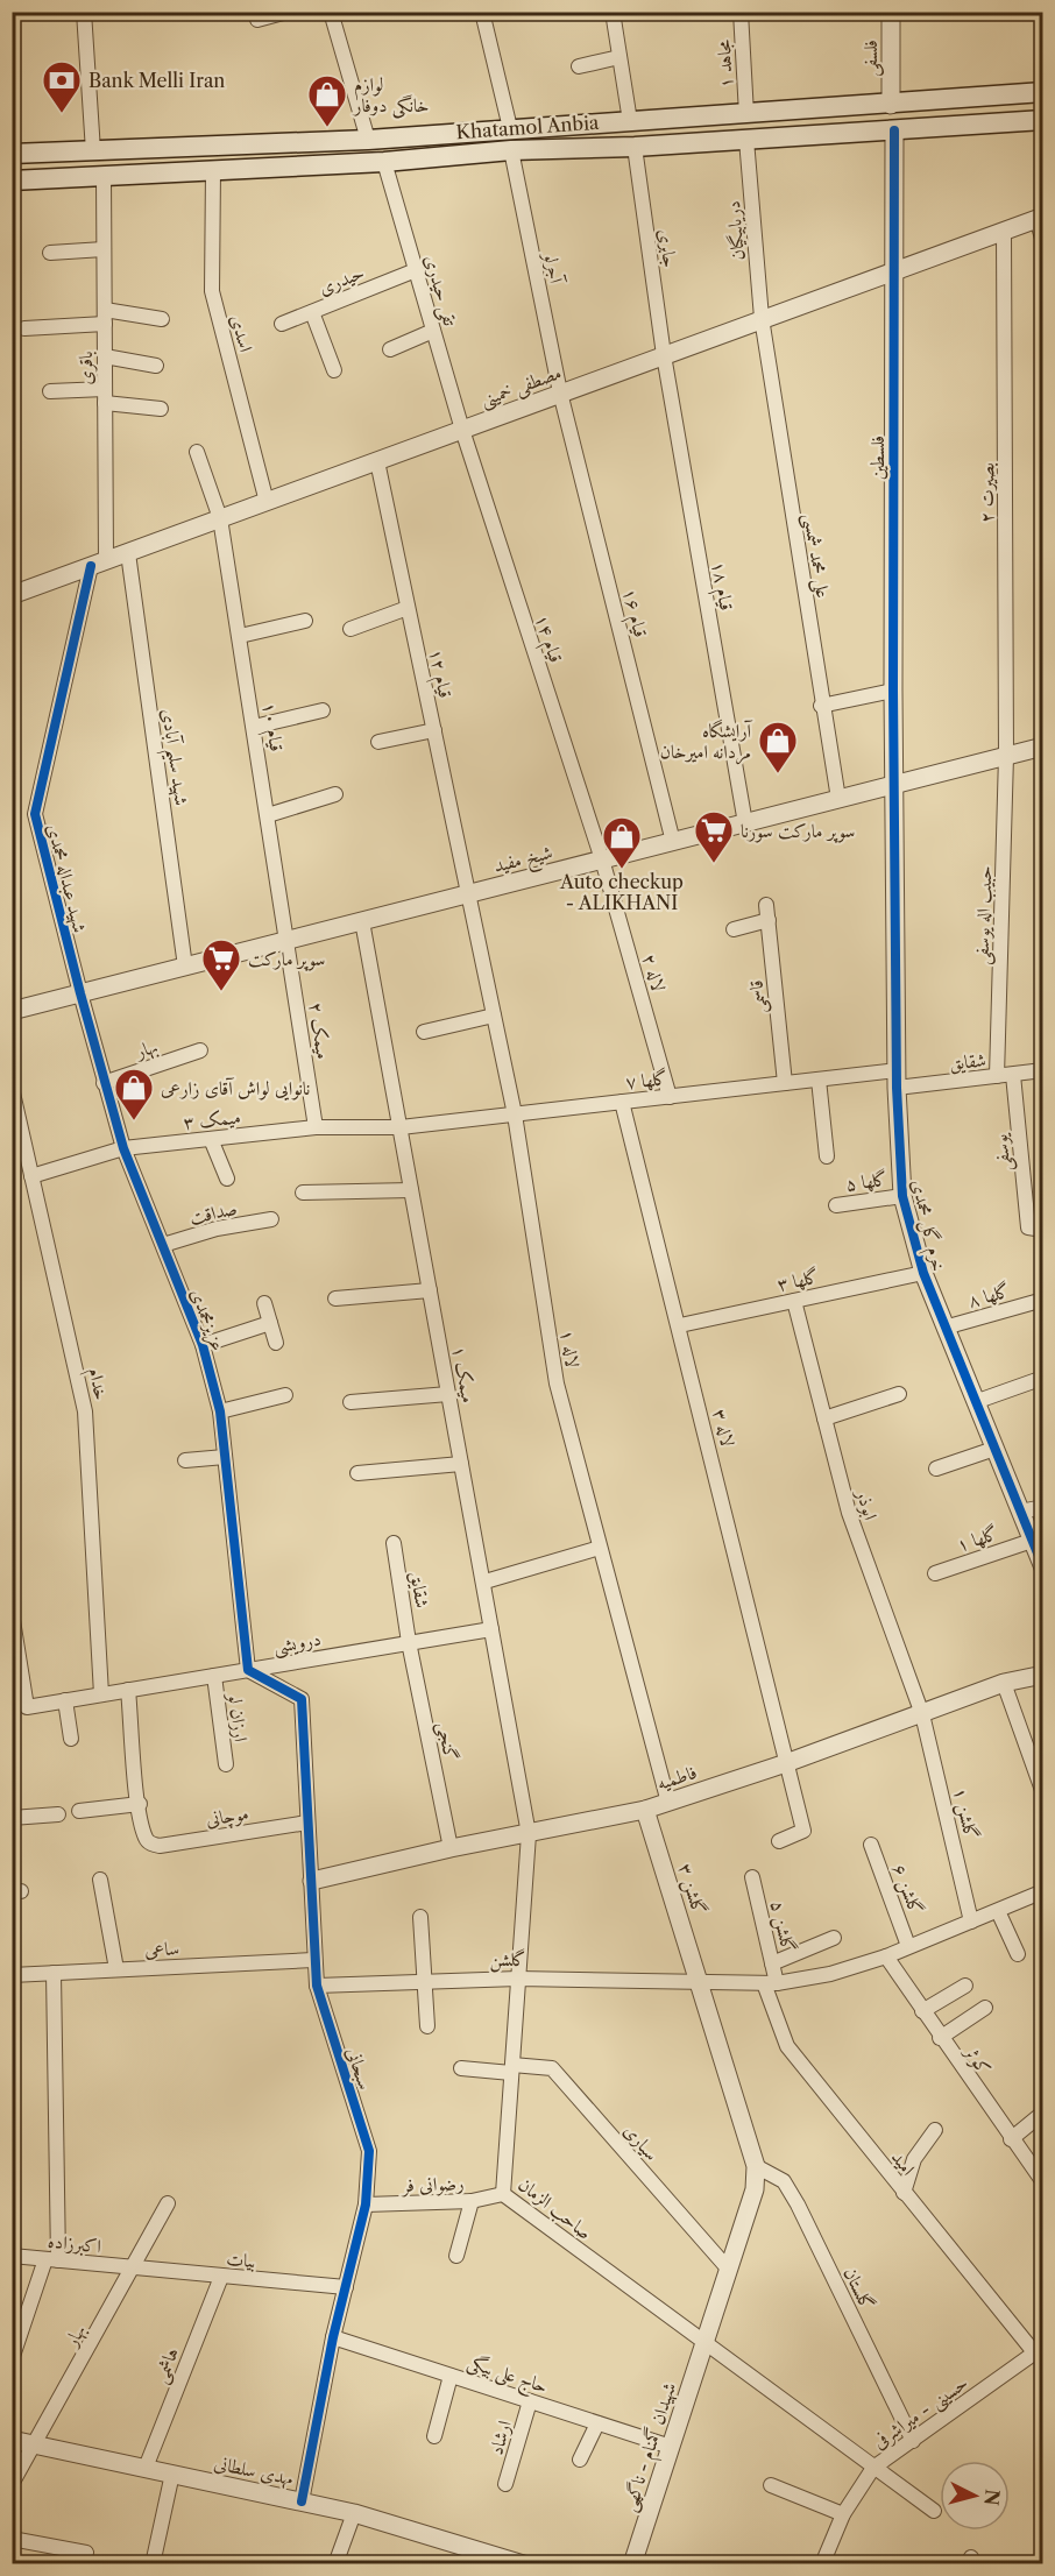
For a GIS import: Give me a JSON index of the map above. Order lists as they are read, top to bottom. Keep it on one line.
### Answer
{"streets":{"main road":["Khatamol Anbia"],"street":["فلسفی","مجاهد ۱","دریابیگیان","جابری","آجرلو","حیدری","تقی حیدری","اسدی","باقری","مصطفی خمینی","فلسطین","بصیرت ۲","علی محمد شمسی","قیام ۱۸","قیام ۱۶","قیام ۱۴","قیام ۱۲","قیام ۱۰","شهید سلیم آبادی","شیخ مفید","شهید عبداله محمدی","حبیب اله یوسفی","لاله ۲","قاسمی","میمک ۲","بهار","شقایق","گلها ۷","میمک ۳","یوسفی","گلها ۵","صداقت","خرم گل محمدی","گلها ۳","گلها ۸","عزیزمحمدی","لاله ۱","میمک ۱","خدام","لاله ۳","ابوذر","گلها ۱","درویشی","ارزان لو","گنجی","فاطمیه","گلشن ۱","موچانی","گلشن ۳","گلشن ۶","گلشن ۵","ساعی","گلشن","کوثر","سبحانی","سیاری","امید","رضوانی فر","صاحب الزمان","اکبرزاده","بیات","گلستان","هاشمی","حاج علی بیگی","حسینی - میراشرفی","ارشاد","شهیدان گمنام - ناگهی","مهدی سلطانی"]},"crossings":[["فلسفی","Khatamol Anbia"],["مجاهد ۱","Khatamol Anbia"],["Khatamol Anbia","دریابیگیان"],["Khatamol Anbia","جابری"],["Khatamol Anbia","آجرلو"],["Khatamol Anbia","تقی حیدری"],["Khatamol Anbia","اسدی"],["Khatamol Anbia","باقری"],["Khatamol Anbia","فلسطین"],["دریابیگیان","مصطفی خمینی"],["دریابیگیان","علی محمد شمسی"],["جابری","مصطفی خمینی"],["جابری","قیام ۱۸"],["آجرلو","مصطفی خمینی"],["آجرلو","قیام ۱۶"],["حیدری","تقی حیدری"],["تقی حیدری","مصطفی خمینی"],["تقی حیدری","قیام ۱۴"],["اسدی","مصطفی خمینی"],["باقری","مصطفی خمینی"],["باقری","شهید عبداله محمدی"],["مصطفی خمینی","فلسطین"],["مصطفی خمینی","بصیرت ۲"],["مصطفی خمینی","علی محمد شمسی"],["مصطفی خمینی","قیام ۱۸"],["مصطفی خمینی","قیام ۱۶"],["مصطفی خمینی","قیام ۱۴"],["مصطفی خمینی","قیام ۱۲"],["مصطفی خمینی","قیام ۱۰"],["مصطفی خمینی","شهید سلیم آبادی"],["مصطفی خمینی","شهید عبداله محمدی"],["فلسطین","شیخ مفید"],["فلسطین","خرم گل محمدی"],["بصیرت ۲","شیخ مفید"],["بصیرت ۲","حبیب اله یوسفی"],["علی محمد شمسی","شیخ مفید"],["قیام ۱۸","شیخ مفید"],["قیام ۱۶","شیخ مفید"],["قیام ۱۴","شیخ مفید"],["قیام ۱۴","لاله ۲"],["قیام ۱۲","شیخ مفید"],["قیام ۱۲","لاله ۱"],["قیام ۱۰","شیخ مفید"],["قیام ۱۰","میمک ۲"],["شهید سلیم آبادی","شیخ مفید"],["شیخ مفید","شهید عبداله محمدی"],["شیخ مفید","حبیب اله یوسفی"],["شیخ مفید","لاله ۲"],["شیخ مفید","میمک ۲"],["شیخ مفید","خرم گل محمدی"],["شیخ مفید","عزیزمحمدی"],["شیخ مفید","لاله ۱"],["شیخ مفید","میمک ۱"],["شهید عبداله محمدی","عزیزمحمدی"],["حبیب اله یوسفی","شقایق"],["لاله ۲","گلها ۷"],["قاسمی","گلها ۷"],["میمک ۲","میمک ۳"],["بهار","عزیزمحمدی"],["بهار","اکبرزاده"],["بهار","بیات"],["بهار","مهدی سلطانی"],["شقایق","گلها ۷"],["شقایق","یوسفی"],["شقایق","خرم گل محمدی"],["شقایق","درویشی"],["شقایق","گنجی"],["گلها ۷","میمک ۳"],["گلها ۷","خرم گل محمدی"],["گلها ۷","لاله ۱"],["گلها ۷","میمک ۱"],["گلها ۷","لاله ۳"],["میمک ۳","عزیزمحمدی"],["میمک ۳","میمک ۱"],["میمک ۳","خدام"],["گلها ۵","خرم گل محمدی"],["صداقت","عزیزمحمدی"],["خرم گل محمدی","گلها ۳"],["خرم گل محمدی","گلها ۸"],["خرم گل محمدی","گلها ۱"],["گلها ۳","لاله ۳"],["گلها ۳","ابوذر"],["عزیزمحمدی","درویشی"],["عزیزمحمدی","سبحانی"],["لاله ۱","فاطمیه"],["میمک ۱","درویشی"],["میمک ۱","فاطمیه"],["میمک ۱","صاحب الزمان"],["خدام","درویشی"],["لاله ۳","فاطمیه"],["ابوذر","فاطمیه"],["ابوذر","گلشن ۱"],["درویشی","ارزان لو"],["درویشی","گنجی"],["درویشی","سبحانی"],["گنجی","فاطمیه"],["فاطمیه","گلشن ۱"],["فاطمیه","گلشن ۳"],["فاطمیه","سبحانی"],["فاطمیه","صاحب الزمان"],["گلشن ۱","گلشن"],["موچانی","سبحانی"],["گلشن ۳","گلشن"],["گلشن ۶","گلشن"],["گلشن ۵","گلشن"],["گلشن ۵","امید"],["ساعی","سبحانی"],["گلشن","کوثر"],["گلشن","سبحانی"],["گلشن","امید"],["گلشن","صاحب الزمان"],["سبحانی","رضوانی فر"],["سبحانی","بیات"],["سبحانی","حاج علی بیگی"],["سبحانی","مهدی سلطانی"],["سیاری","صاحب الزمان"],["امید","حسینی - میراشرفی"],["رضوانی فر","صاحب الزمان"],["صاحب الزمان","حسینی - میراشرفی"],["صاحب الزمان","شهیدان گمنام - ناگهی"],["اکبرزاده","بیات"],["بیات","هاشمی"],["گلستان","حسینی - میراشرفی"],["هاشمی","مهدی سلطانی"],["حاج علی بیگی","ارشاد"],["حاج علی بیگی","شهیدان گمنام - ناگهی"]],"places":{"bank":["Bank Melli Iran"],"shop":["لوازم خانگی دوفار","آرایشگاه مردانه امیرخان","Auto checkup - ALIKHANI","نانوایی لواش آقای زارعی"],"supermarket":["سوپر مارکت سورنا","سوپر مارکت"]},"north":"right"}
